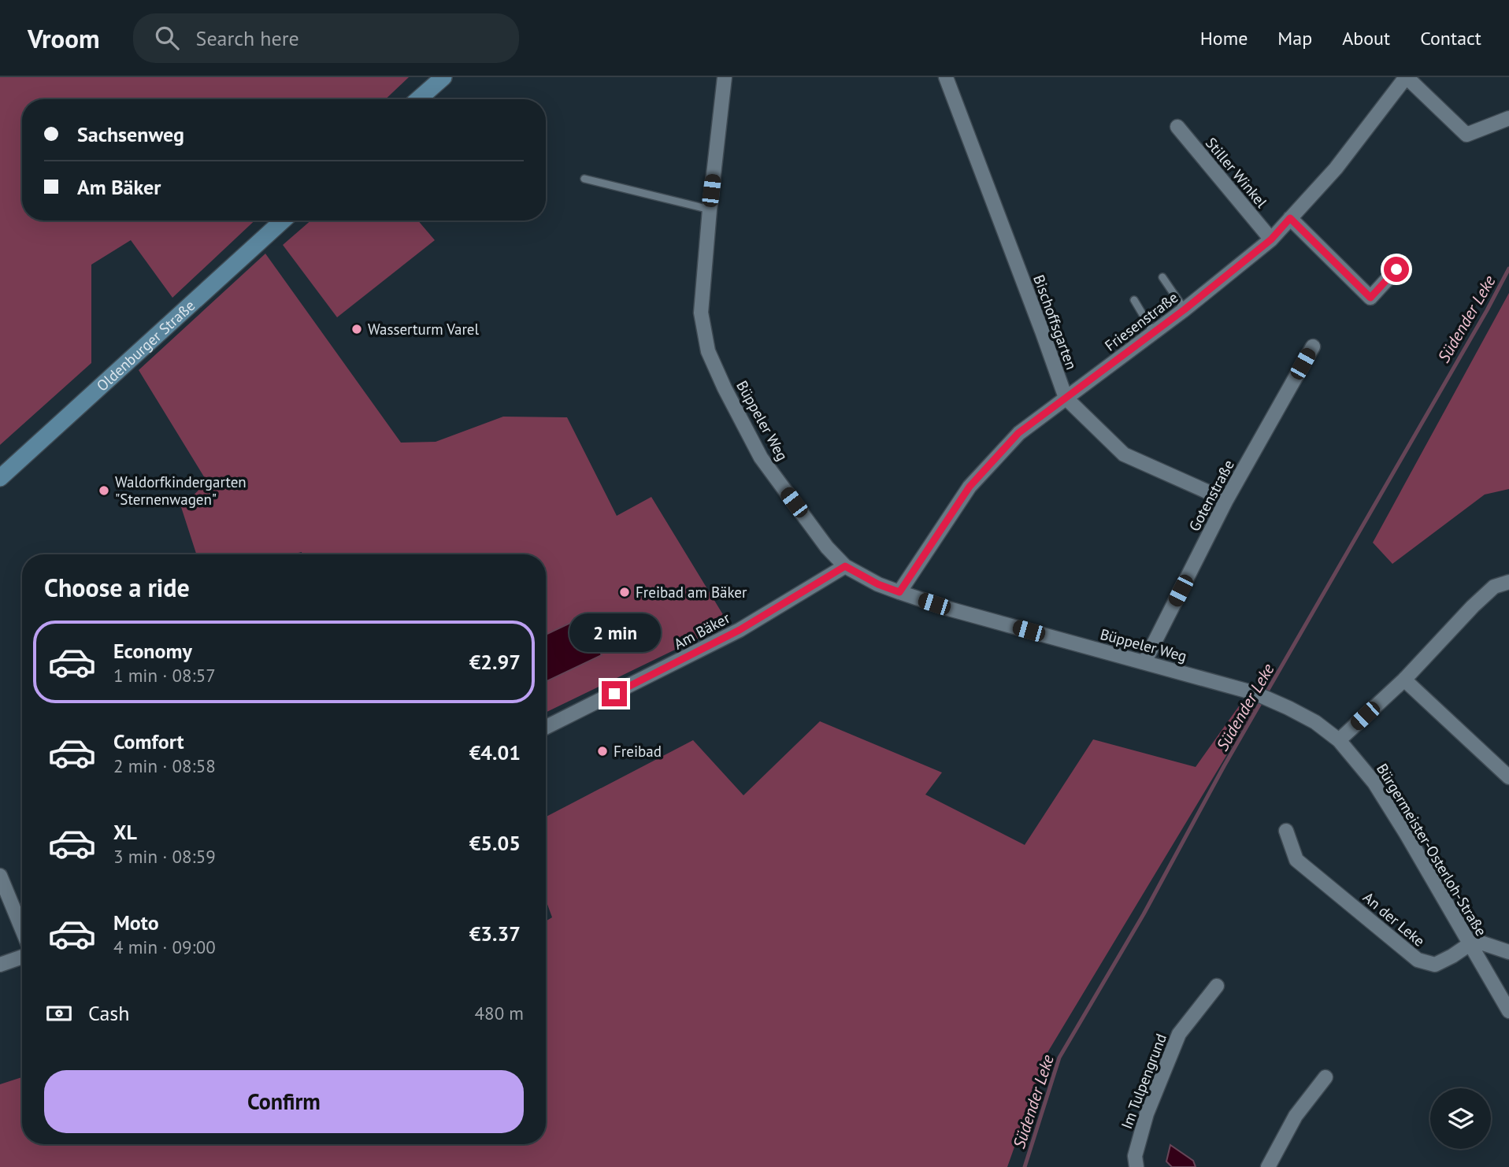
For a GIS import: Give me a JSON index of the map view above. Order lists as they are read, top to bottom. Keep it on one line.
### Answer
{"streets":{"main road":["Oldenburger Straße"],"street":["Stiller Winkel","Friesenstraße","Bischoffsgarten","Büppeler Weg","Gotenstraße","Am Bäker","Bürgermeister-Osterloh-Straße","An der Leke","Im Tulpengrund"]},"crossings":[["Stiller Winkel","Friesenstraße"],["Friesenstraße","Bischoffsgarten"],["Friesenstraße","Büppeler Weg"],["Bischoffsgarten","Gotenstraße"],["Büppeler Weg","Gotenstraße"],["Büppeler Weg","Am Bäker"],["Büppeler Weg","Bürgermeister-Osterloh-Straße"],["Bürgermeister-Osterloh-Straße","An der Leke"]],"water":["Südender Leke"],"places":["Wasserturm Varel","Waldorfkindergarten \"Sternenwagen\"","Freibad am Bäker","Freibad"],"page":{"header":"Vroom","search":"Search here","nav":["Home","Map","About","Contact"],"banner":["Sachsenweg","Am Bäker"],"heading":"Choose a ride","bubble":"2 min","list":[{"name":"Economy","note":"1 min · 08:57","value":"€2.97"},{"name":"Comfort","note":"2 min · 08:58","value":"€4.01"},{"name":"XL","note":"3 min · 08:59","value":"€5.05"},{"name":"Moto","note":"4 min · 09:00","value":"€3.37"}],"pay":["Cash","480 m"],"buttons":"Confirm"}}
